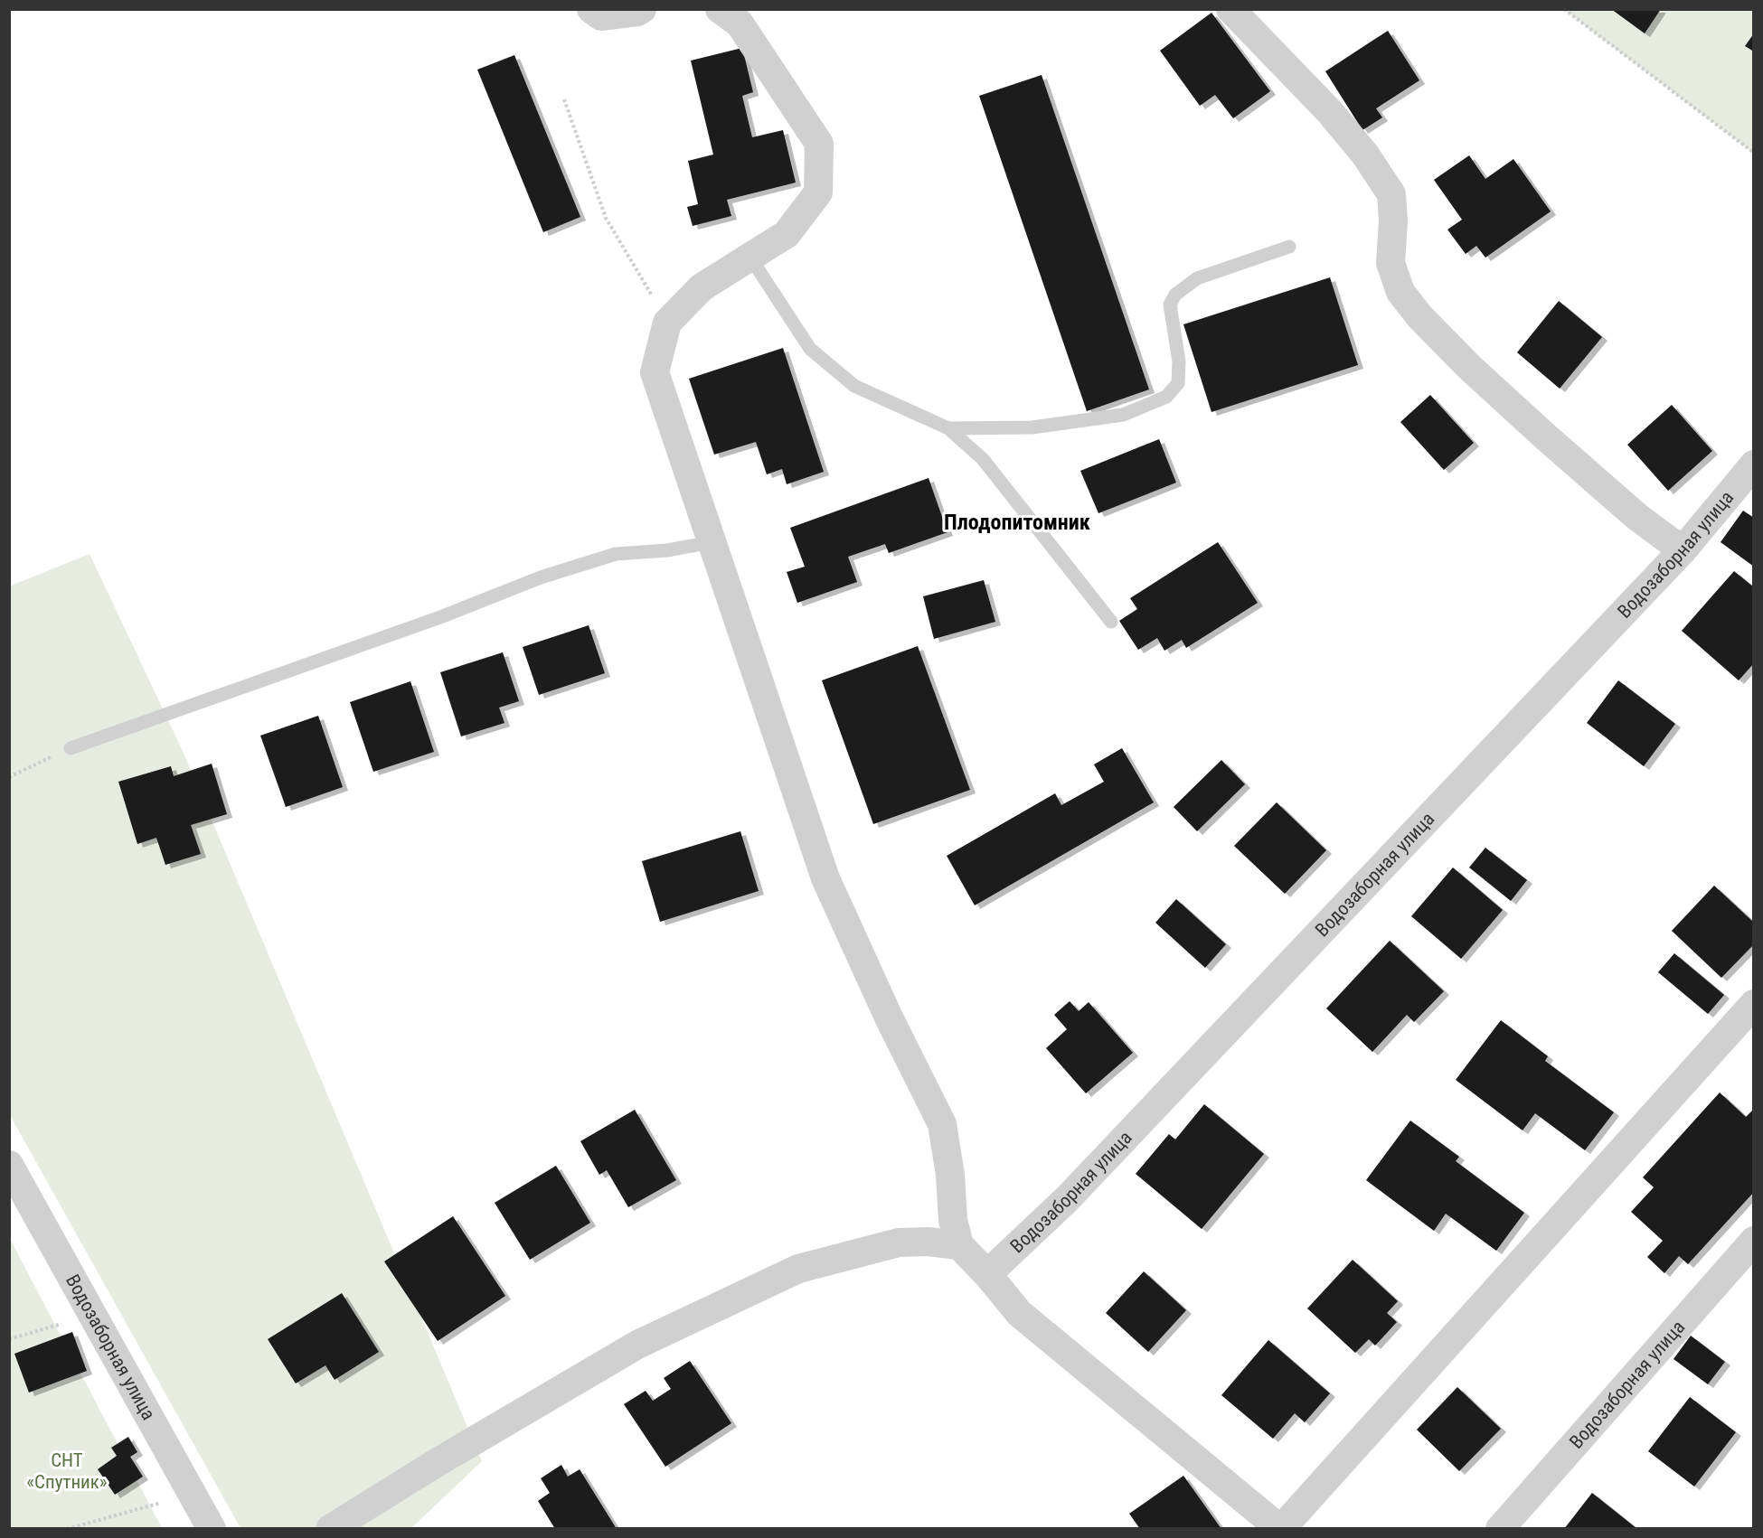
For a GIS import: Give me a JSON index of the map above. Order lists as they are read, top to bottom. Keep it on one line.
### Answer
{"streets":{"street":["Водозаборная улица"]},"districts":["Плодопитомник"],"parks":["СНТ «Спутник»"]}
